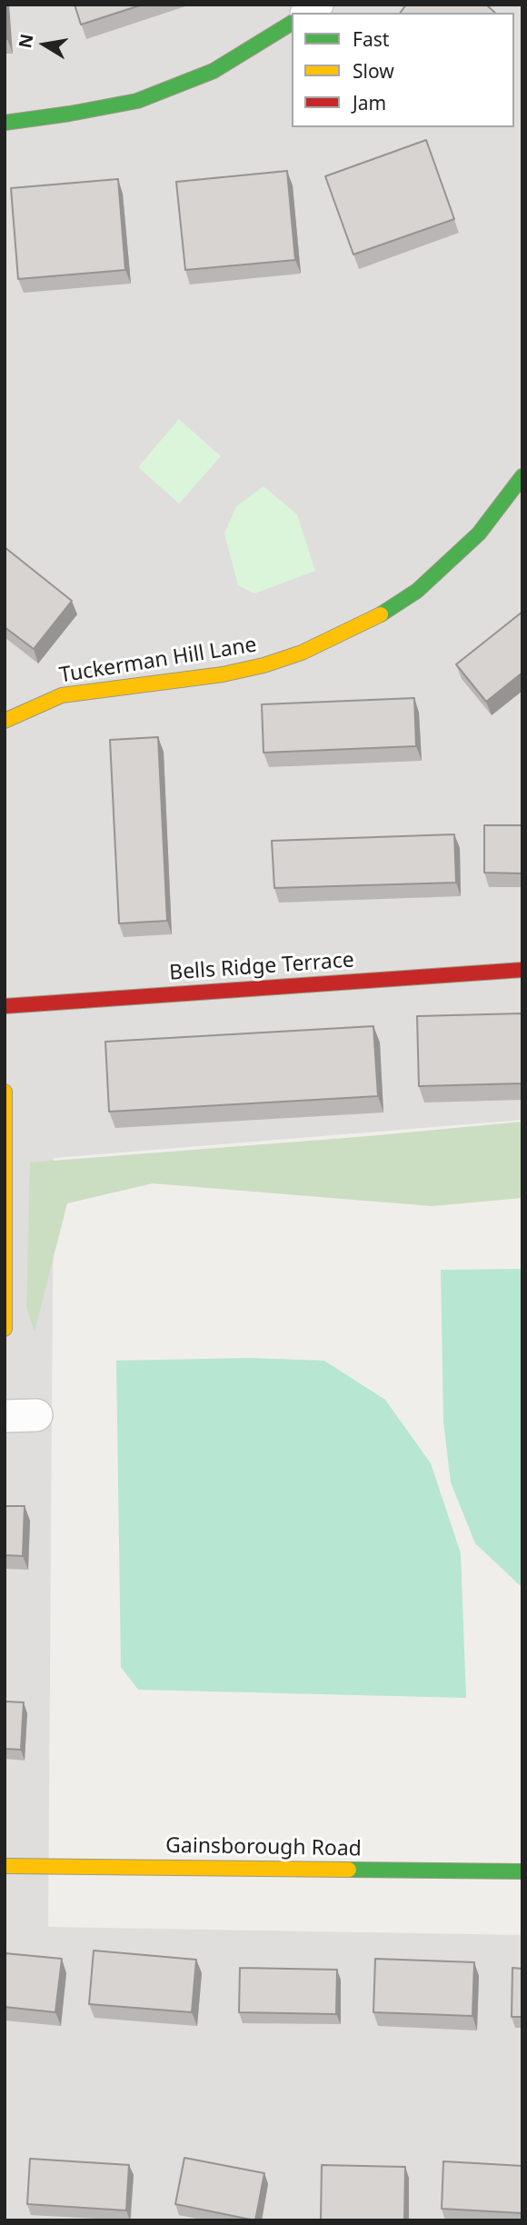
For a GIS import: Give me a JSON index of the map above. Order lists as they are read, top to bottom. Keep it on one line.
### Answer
{"streets":{"street":["Tuckerman Hill Lane","Bells Ridge Terrace","Gainsborough Road"]},"legend":["Fast","Slow","Jam"],"north":"left"}
